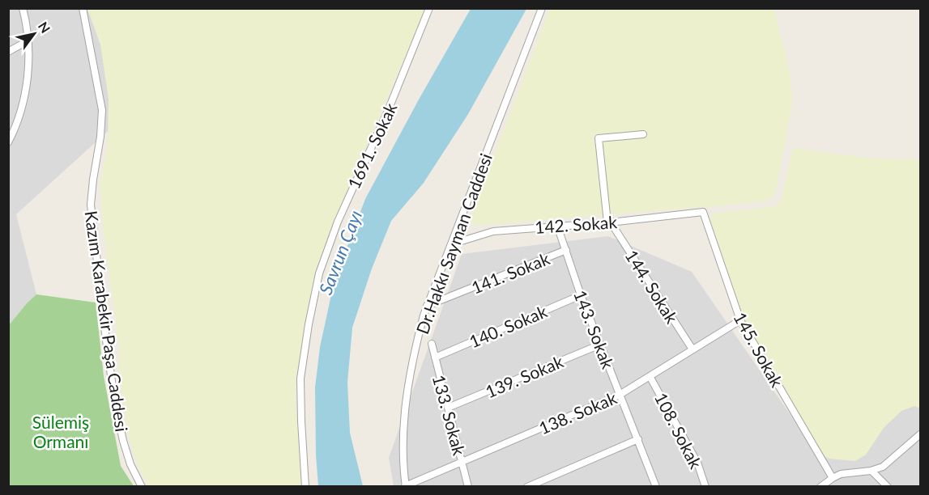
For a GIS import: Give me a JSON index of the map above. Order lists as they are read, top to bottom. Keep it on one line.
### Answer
{"streets":{"street":["1691. Sokak","142. Sokak","Dr.Hakkı Sayman Caddesi","141. Sokak","144. Sokak","Kazım Karabekir Paşa Caddesi","140. Sokak","143. Sokak","145. Sokak","139. Sokak","138. Sokak","133. Sokak","108. Sokak"]},"crossings":[["142. Sokak","Dr.Hakkı Sayman Caddesi"],["142. Sokak","144. Sokak"],["142. Sokak","143. Sokak"],["142. Sokak","145. Sokak"],["Dr.Hakkı Sayman Caddesi","141. Sokak"],["Dr.Hakkı Sayman Caddesi","138. Sokak"],["141. Sokak","143. Sokak"],["144. Sokak","138. Sokak"],["140. Sokak","143. Sokak"],["140. Sokak","133. Sokak"],["143. Sokak","139. Sokak"],["143. Sokak","138. Sokak"],["145. Sokak","138. Sokak"],["139. Sokak","133. Sokak"],["138. Sokak","133. Sokak"],["138. Sokak","108. Sokak"]],"water":["Savrun Çayı"],"parks":["Sülemiş Ormanı"],"north":"top right"}
